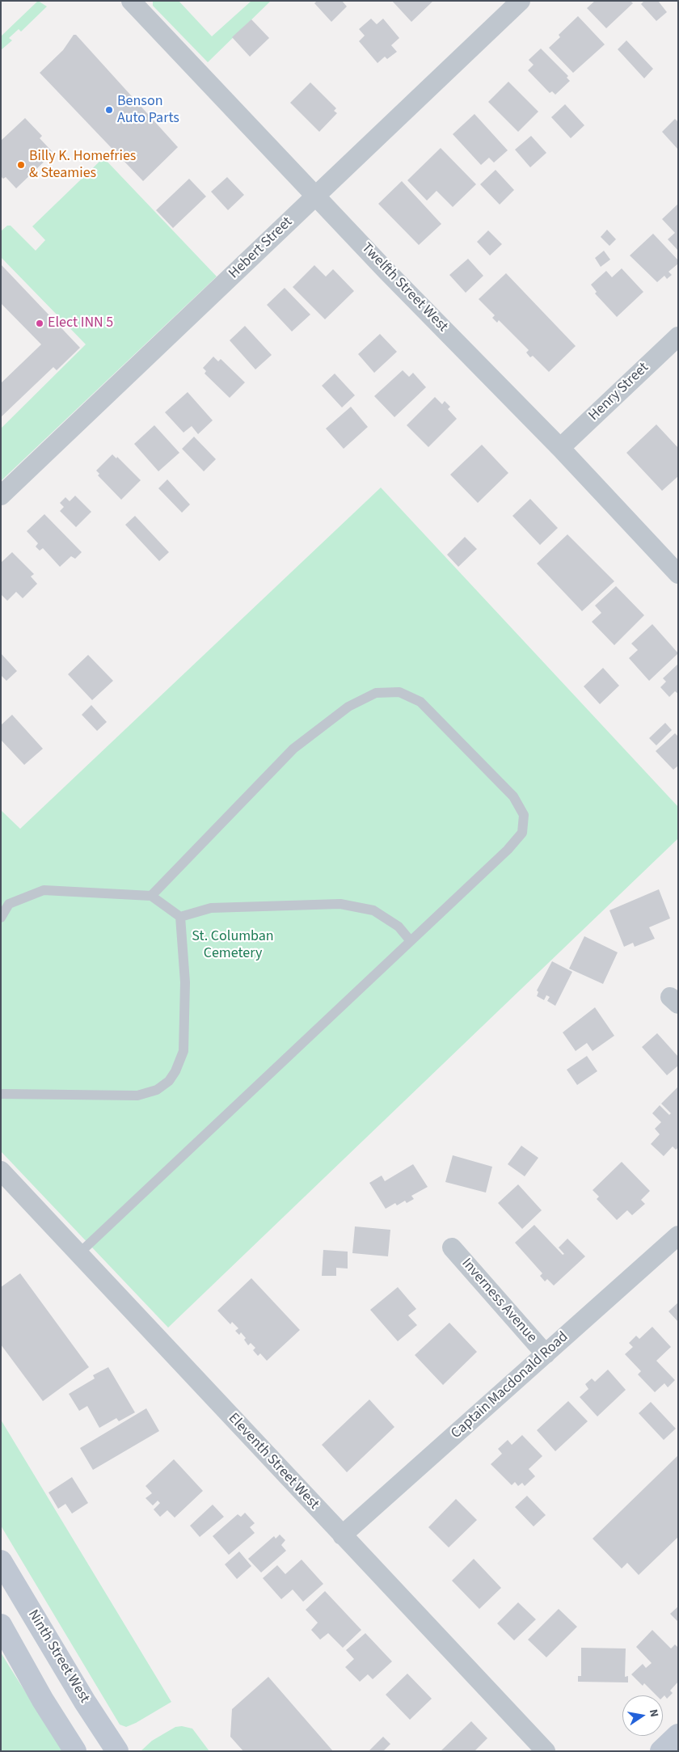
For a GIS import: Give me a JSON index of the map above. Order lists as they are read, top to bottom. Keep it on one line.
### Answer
{"streets":{"main road":["Ninth Street West"],"street":["Hebert Street","Twelfth Street West","Henry Street","Inverness Avenue","Captain Macdonald Road","Eleventh Street West"]},"crossings":[["Hebert Street","Twelfth Street West"],["Twelfth Street West","Henry Street"],["Inverness Avenue","Captain Macdonald Road"],["Captain Macdonald Road","Eleventh Street West"]],"parks":["St. Columban Cemetery"],"places":["Benson Auto Parts","Billy K. Homefries & Steamies","Elect INN 5"],"north":"right"}
